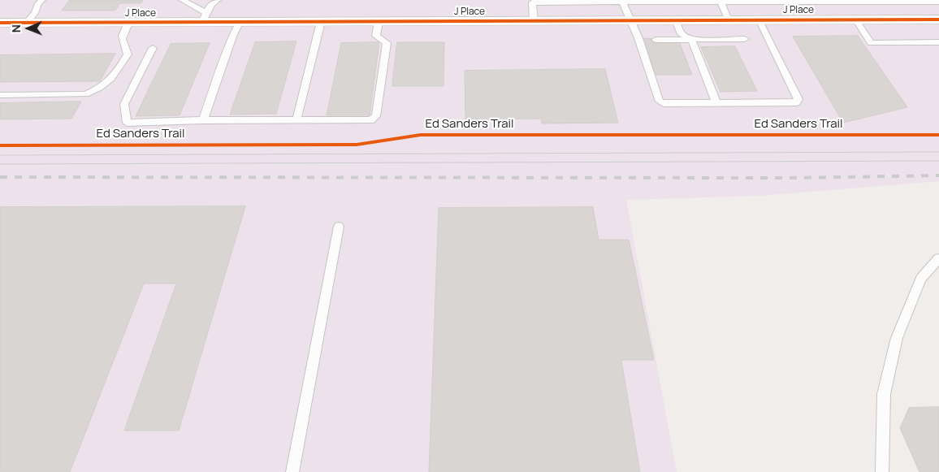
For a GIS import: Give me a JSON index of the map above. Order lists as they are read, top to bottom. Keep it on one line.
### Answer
{"streets":{"street":["J Place"],"cycle path":["Ed Sanders Trail"]},"north":"left"}
